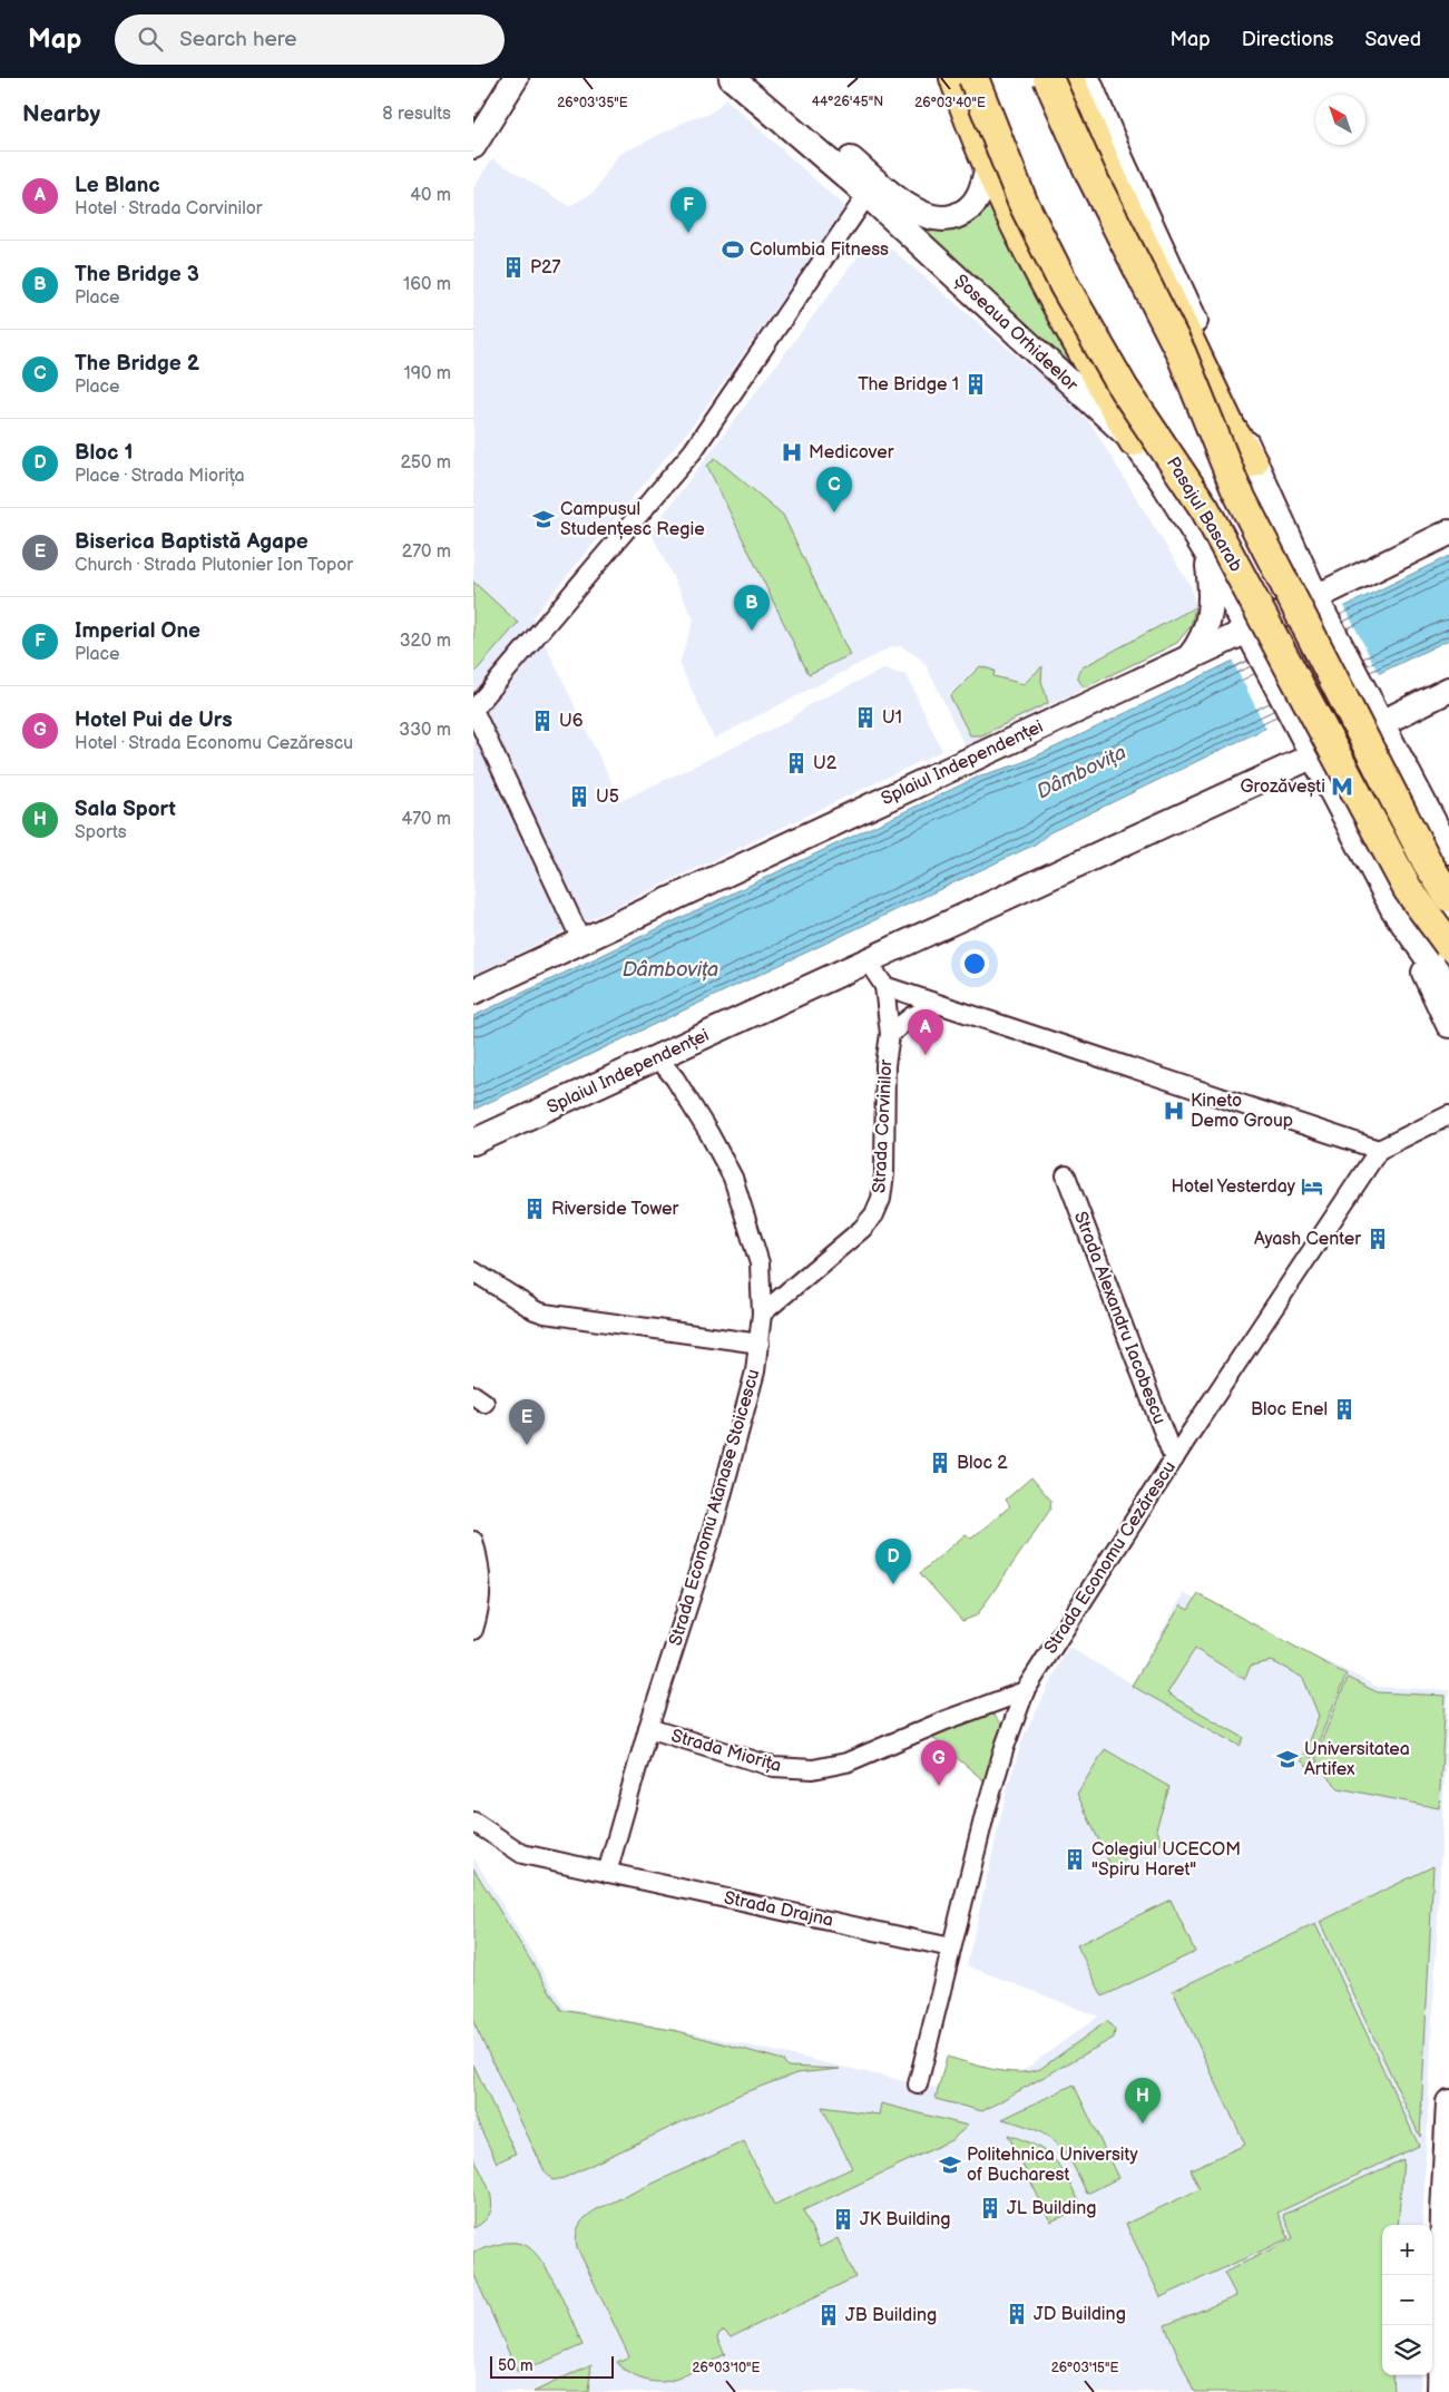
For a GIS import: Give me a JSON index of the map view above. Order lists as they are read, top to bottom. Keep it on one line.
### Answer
{"streets":{"main road":["Șoseaua Orhideelor","Pasajul Basarab","Splaiul Independenței"],"street":["Strada Corvinilor","Strada Alexandru Iacobescu","Strada Economu Atanase Stoicescu","Strada Economu Cezărescu","Strada Miorița","Strada Drajna"]},"crossings":[["Șoseaua Orhideelor","Pasajul Basarab"],["Șoseaua Orhideelor","Splaiul Independenței"],["Splaiul Independenței","Strada Economu Atanase Stoicescu"],["Strada Corvinilor","Strada Economu Atanase Stoicescu"],["Strada Alexandru Iacobescu","Strada Economu Cezărescu"],["Strada Economu Atanase Stoicescu","Strada Miorița"],["Strada Economu Atanase Stoicescu","Strada Drajna"],["Strada Economu Cezărescu","Strada Miorița"],["Strada Economu Cezărescu","Strada Drajna"]],"water":["Dâmbovița"],"places":{"sports":["Columbia Fitness"],"building":["P27","The Bridge 1","U1","U6","U2","U5","Riverside Tower","Ayash Center","Bloc Enel","Bloc 2","Colegiul UCECOM \"Spiru Haret\"","JL Building","JK Building","JD Building","JB Building"],"hospital":["Medicover","Kineto Demo Group"],"school or university":["Campusul Studențesc Regie","Universitatea Artifex","Politehnica University of Bucharest"],"metro station":["Grozăvești"],"hotel":["Hotel Yesterday"]},"scale_bar":"50 m","north":"top left","page":{"header":"Map","search":"Search here","nav":["Map","Directions","Saved"],"heading":["Nearby","8 results"],"list":[{"mark":"A","name":"Le Blanc","note":"Hotel · Strada Corvinilor","value":"40 m"},{"mark":"B","name":"The Bridge 3","note":"Place","value":"160 m"},{"mark":"C","name":"The Bridge 2","note":"Place","value":"190 m"},{"mark":"D","name":"Bloc 1","note":"Place · Strada Miorița","value":"250 m"},{"mark":"E","name":"Biserica Baptistă Agape","note":"Church · Strada Plutonier Ion Topor","value":"270 m"},{"mark":"F","name":"Imperial One","note":"Place","value":"320 m"},{"mark":"G","name":"Hotel Pui de Urs","note":"Hotel · Strada Economu Cezărescu","value":"330 m"},{"mark":"H","name":"Sala Sport","note":"Sports","value":"470 m"}],"pins":["F","C","B","A","E","D","G","H"],"map_buttons":["+","−"],"scale":"50 m"},"coordinates":["44°26'45\"N","26°03'35\"E","26°03'40\"E","26°03'10\"E","26°03'15\"E"]}
